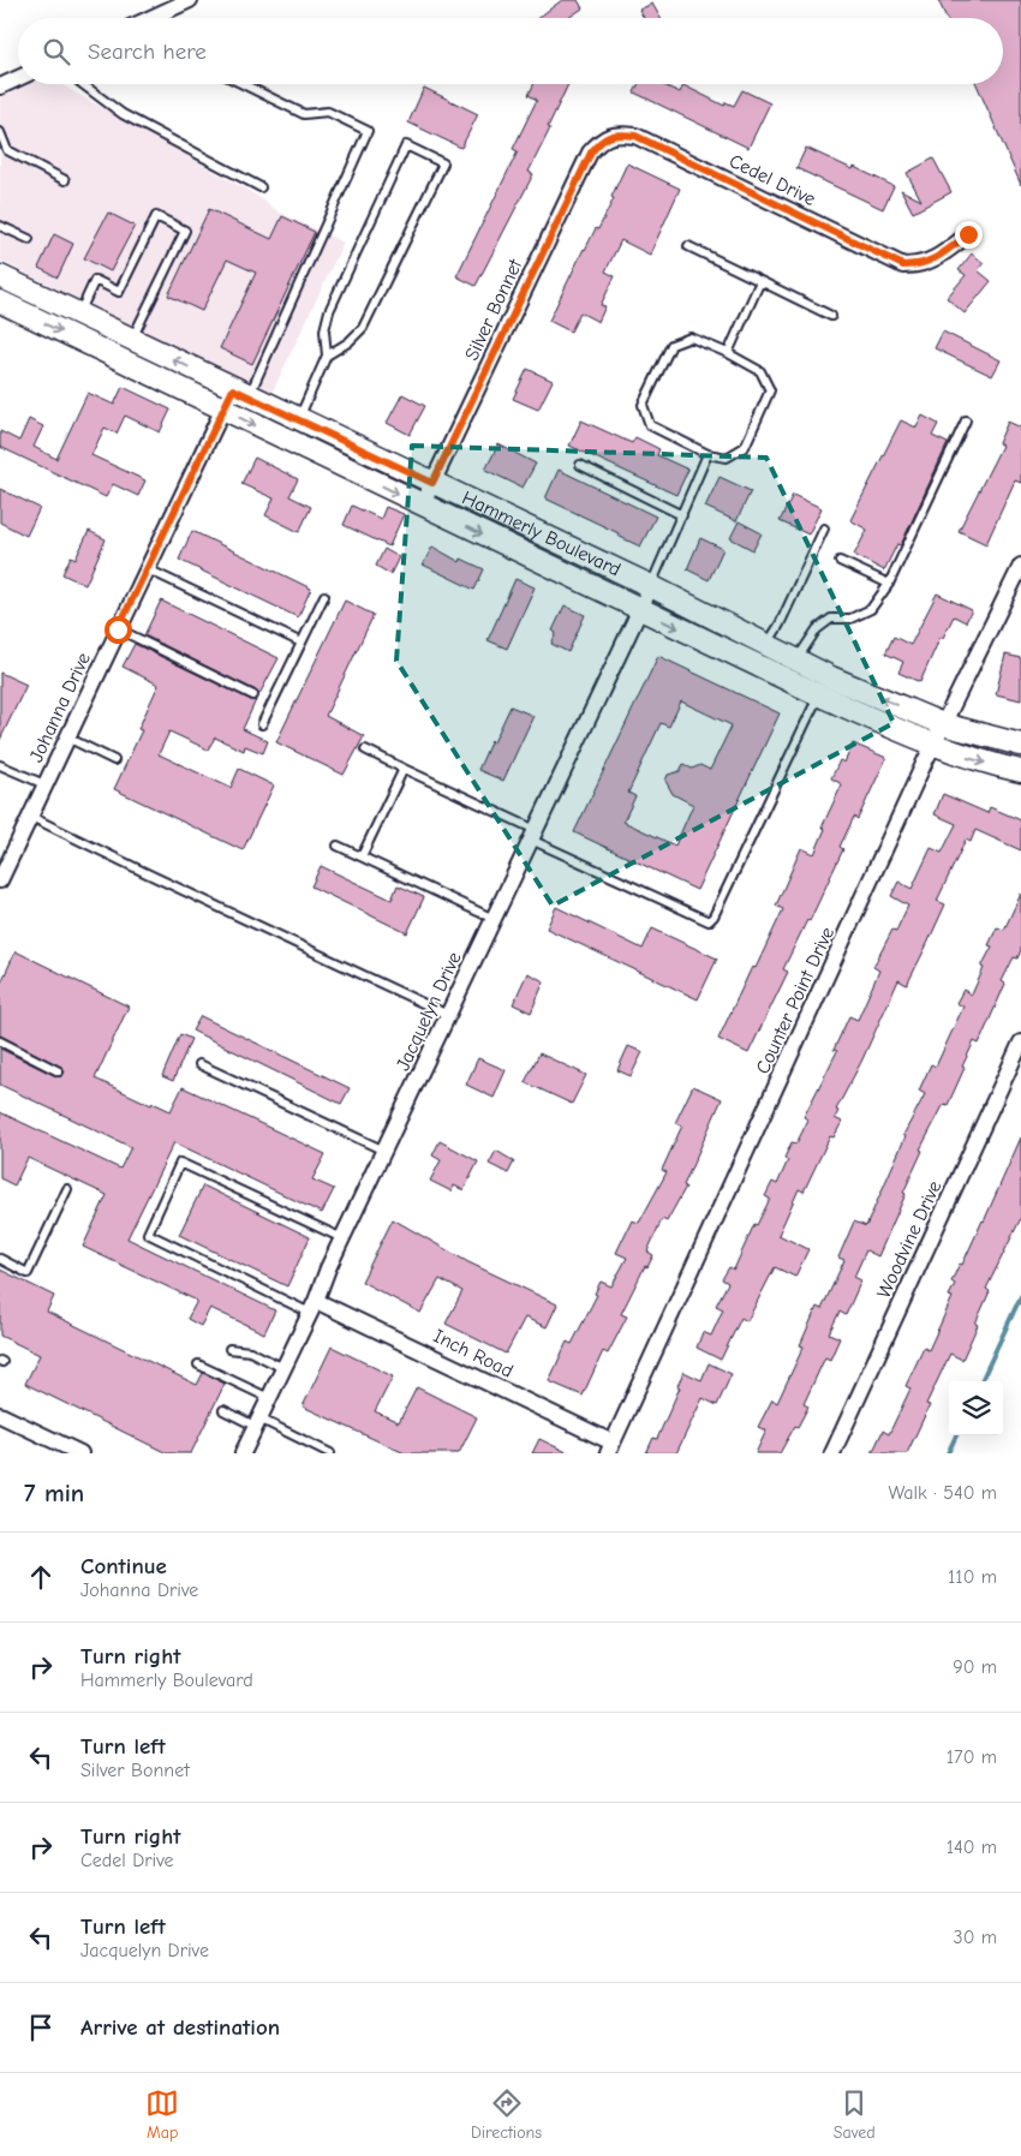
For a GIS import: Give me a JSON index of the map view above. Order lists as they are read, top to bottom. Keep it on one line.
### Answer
{"streets":{"main road":["Hammerly Boulevard"],"street":["Cedel Drive","Silver Bonnet","Johanna Drive","Counter Point Drive","Jacquelyn Drive","Woodvine Drive","Inch Road"]},"crossings":[["Cedel Drive","Silver Bonnet"],["Silver Bonnet","Hammerly Boulevard"],["Hammerly Boulevard","Johanna Drive"],["Hammerly Boulevard","Counter Point Drive"],["Hammerly Boulevard","Jacquelyn Drive"],["Counter Point Drive","Inch Road"],["Jacquelyn Drive","Inch Road"]],"page":{"search":"Search here","heading":["7 min","Walk · 540 m"],"list":[["Continue","Johanna Drive","110 m"],["Turn right","Hammerly Boulevard","90 m"],["Turn left","Silver Bonnet","170 m"],["Turn right","Cedel Drive","140 m"],["Turn left","Jacquelyn Drive","30 m"],"Arrive at destination"],"nav":["Map","Directions","Saved"]}}
